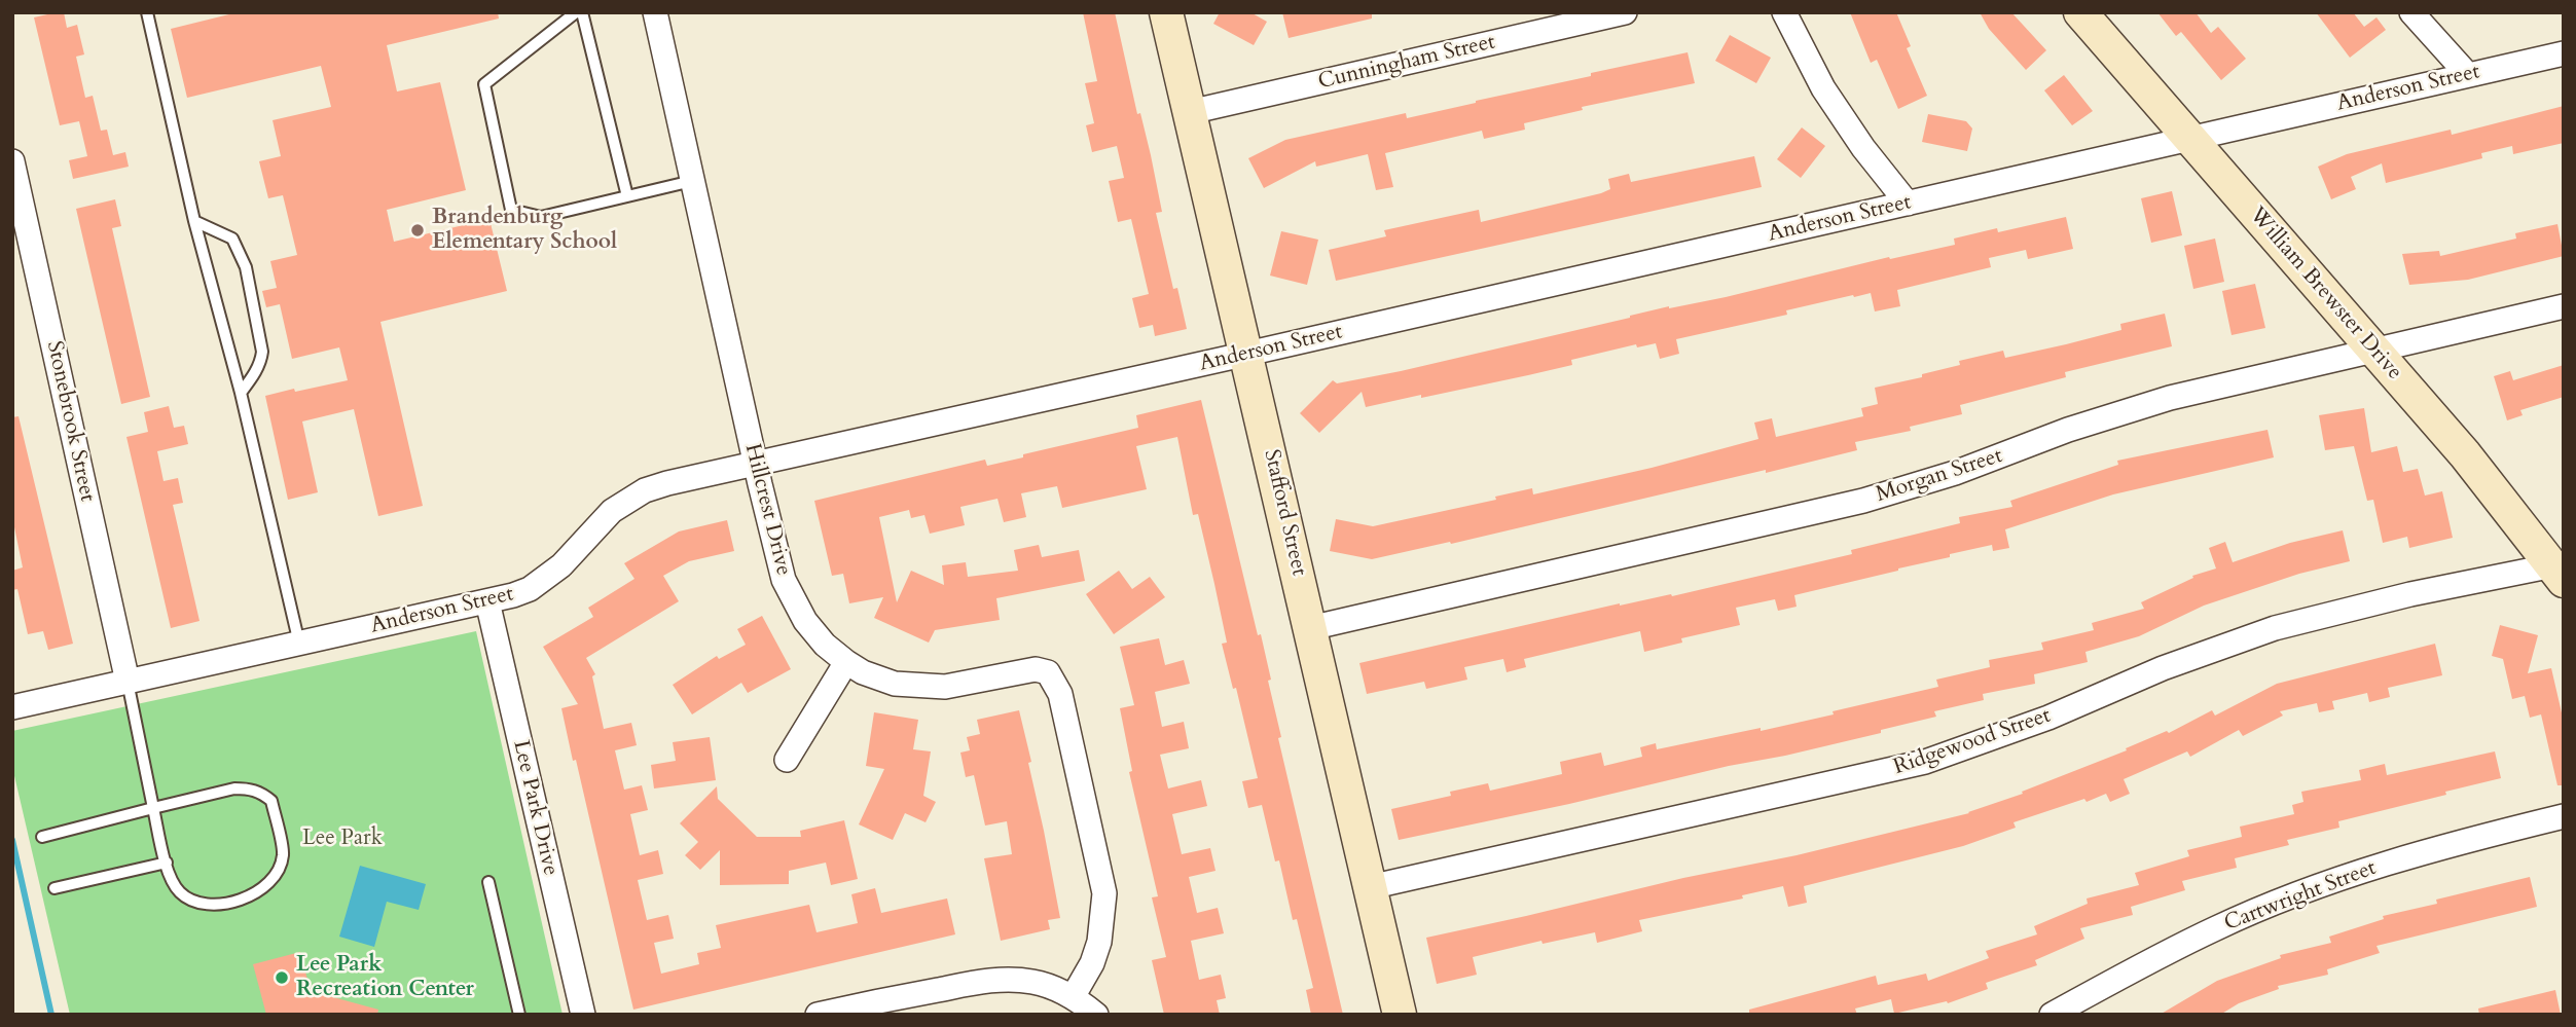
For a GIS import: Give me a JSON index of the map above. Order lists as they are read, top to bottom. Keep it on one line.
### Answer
{"streets":{"street":["Cunningham Street","Anderson Street","William Brewster Drive","Stonebrook Street","Morgan Street","Hillcrest Drive","Stafford Street","Ridgewood Street","Lee Park Drive","Cartwright Street"]},"crossings":[["Cunningham Street","Stafford Street"],["Anderson Street","William Brewster Drive"],["Anderson Street","Stonebrook Street"],["Anderson Street","Hillcrest Drive"],["Anderson Street","Stafford Street"],["Anderson Street","Lee Park Drive"],["William Brewster Drive","Morgan Street"],["William Brewster Drive","Ridgewood Street"],["Morgan Street","Stafford Street"],["Stafford Street","Ridgewood Street"]],"parks":["Lee Park"],"places":["Brandenburg Elementary School","Lee Park Recreation Center"]}
